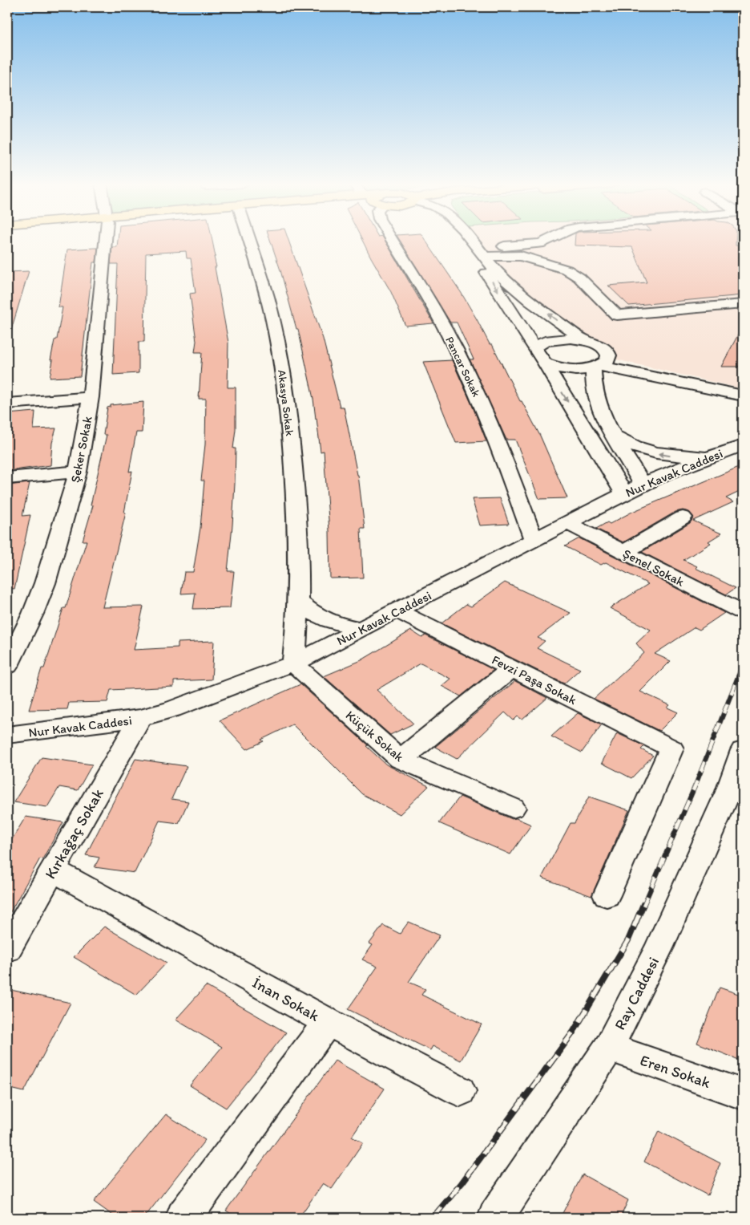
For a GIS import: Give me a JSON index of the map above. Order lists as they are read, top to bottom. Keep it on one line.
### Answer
{"streets":{"street":["Pancar Sokak","Akasya Sokak","Şeker Sokak","Nur Kavak Caddesi","Şenel Sokak","Fevzi Paşa Sokak","Küçük Sokak","Kırkağaç Sokak","Ray Caddesi","İnan Sokak","Eren Sokak"]},"crossings":[["Pancar Sokak","Nur Kavak Caddesi"],["Akasya Sokak","Nur Kavak Caddesi"],["Akasya Sokak","Küçük Sokak"],["Nur Kavak Caddesi","Şenel Sokak"],["Nur Kavak Caddesi","Fevzi Paşa Sokak"],["Nur Kavak Caddesi","Küçük Sokak"],["Nur Kavak Caddesi","Kırkağaç Sokak"],["Kırkağaç Sokak","İnan Sokak"],["Ray Caddesi","Eren Sokak"]]}
